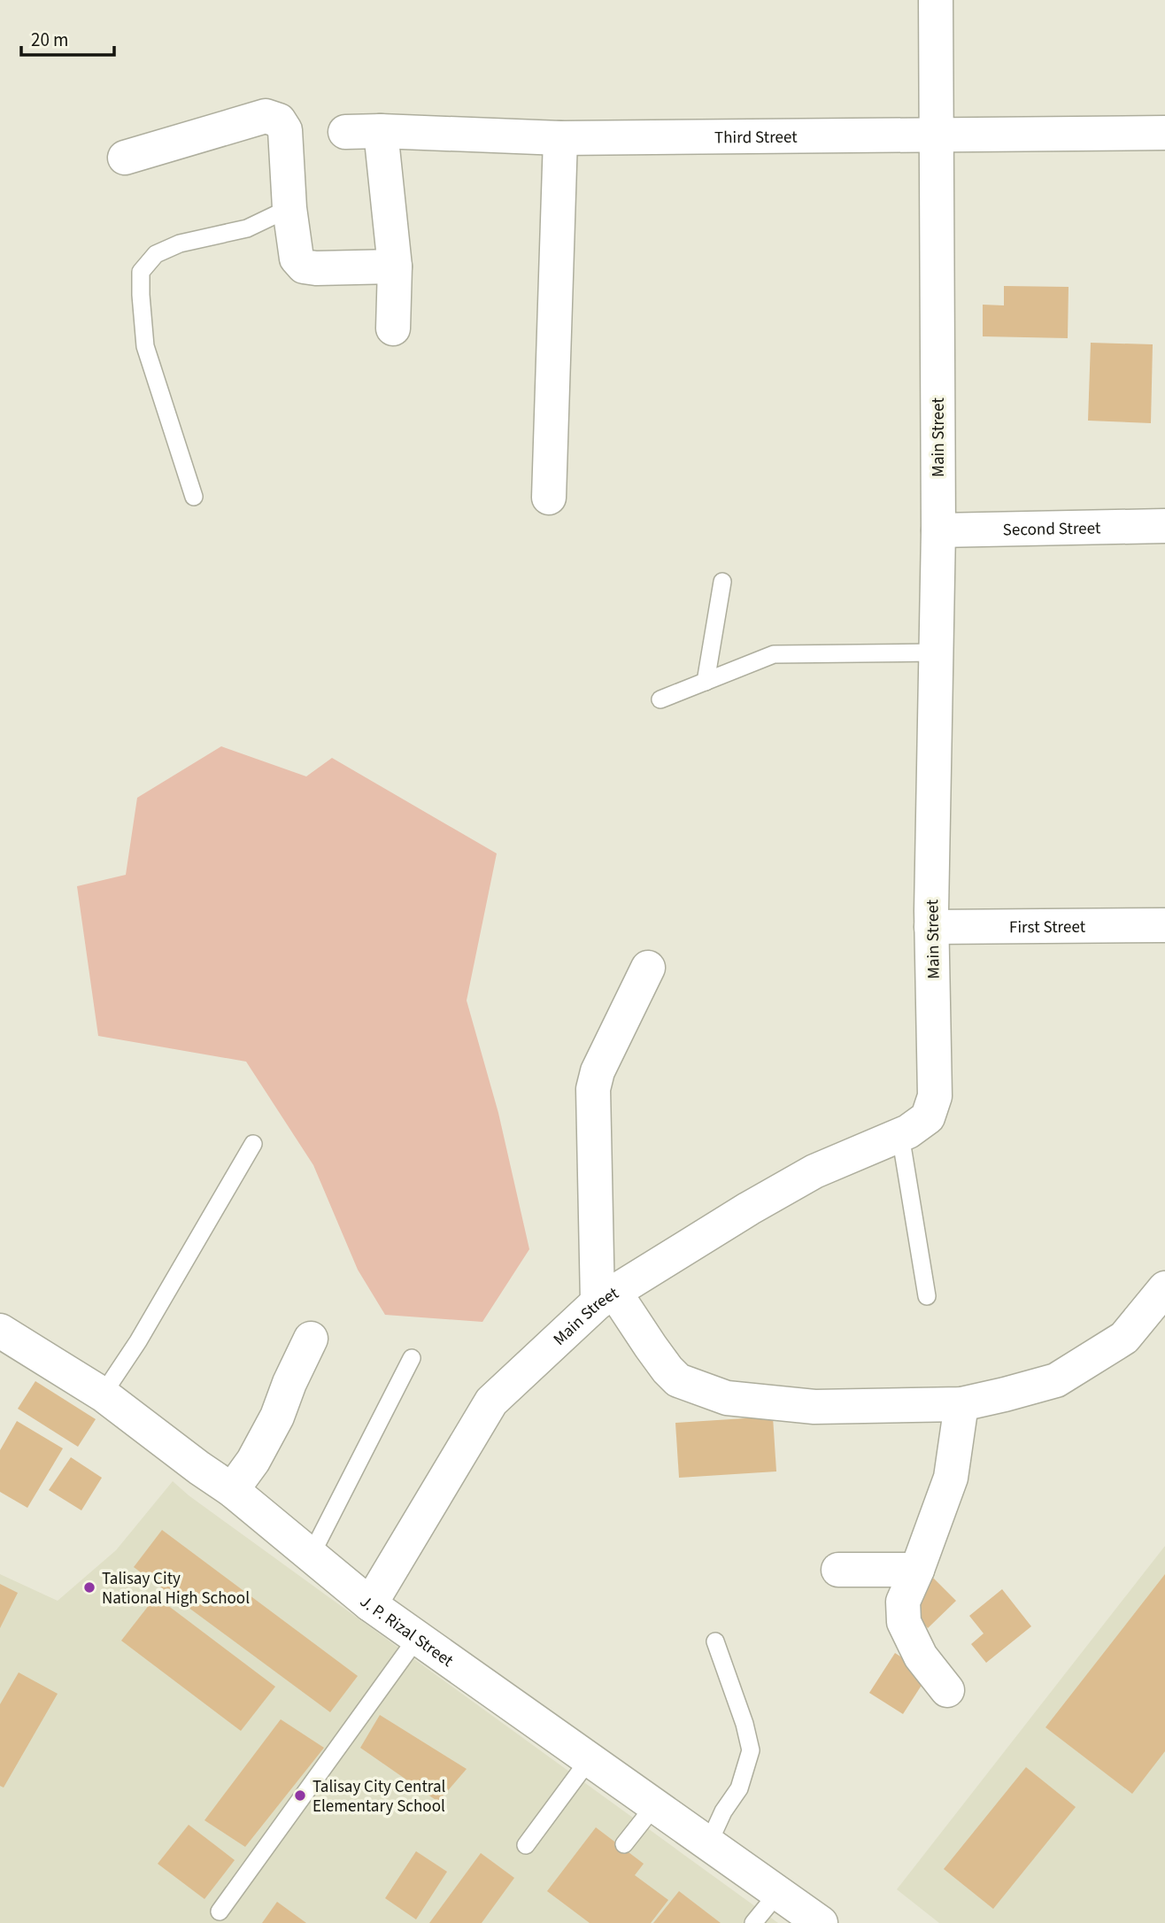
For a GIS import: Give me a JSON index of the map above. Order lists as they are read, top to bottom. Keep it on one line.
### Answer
{"streets":{"street":["Third Street","Main Street","Second Street","First Street","J. P. Rizal Street"]},"crossings":[["Third Street","Main Street"],["Main Street","Second Street"],["Main Street","First Street"],["Main Street","J. P. Rizal Street"]],"places":["Talisay City National High School","Talisay City Central Elementary School"],"scale_bar":"20 m"}
